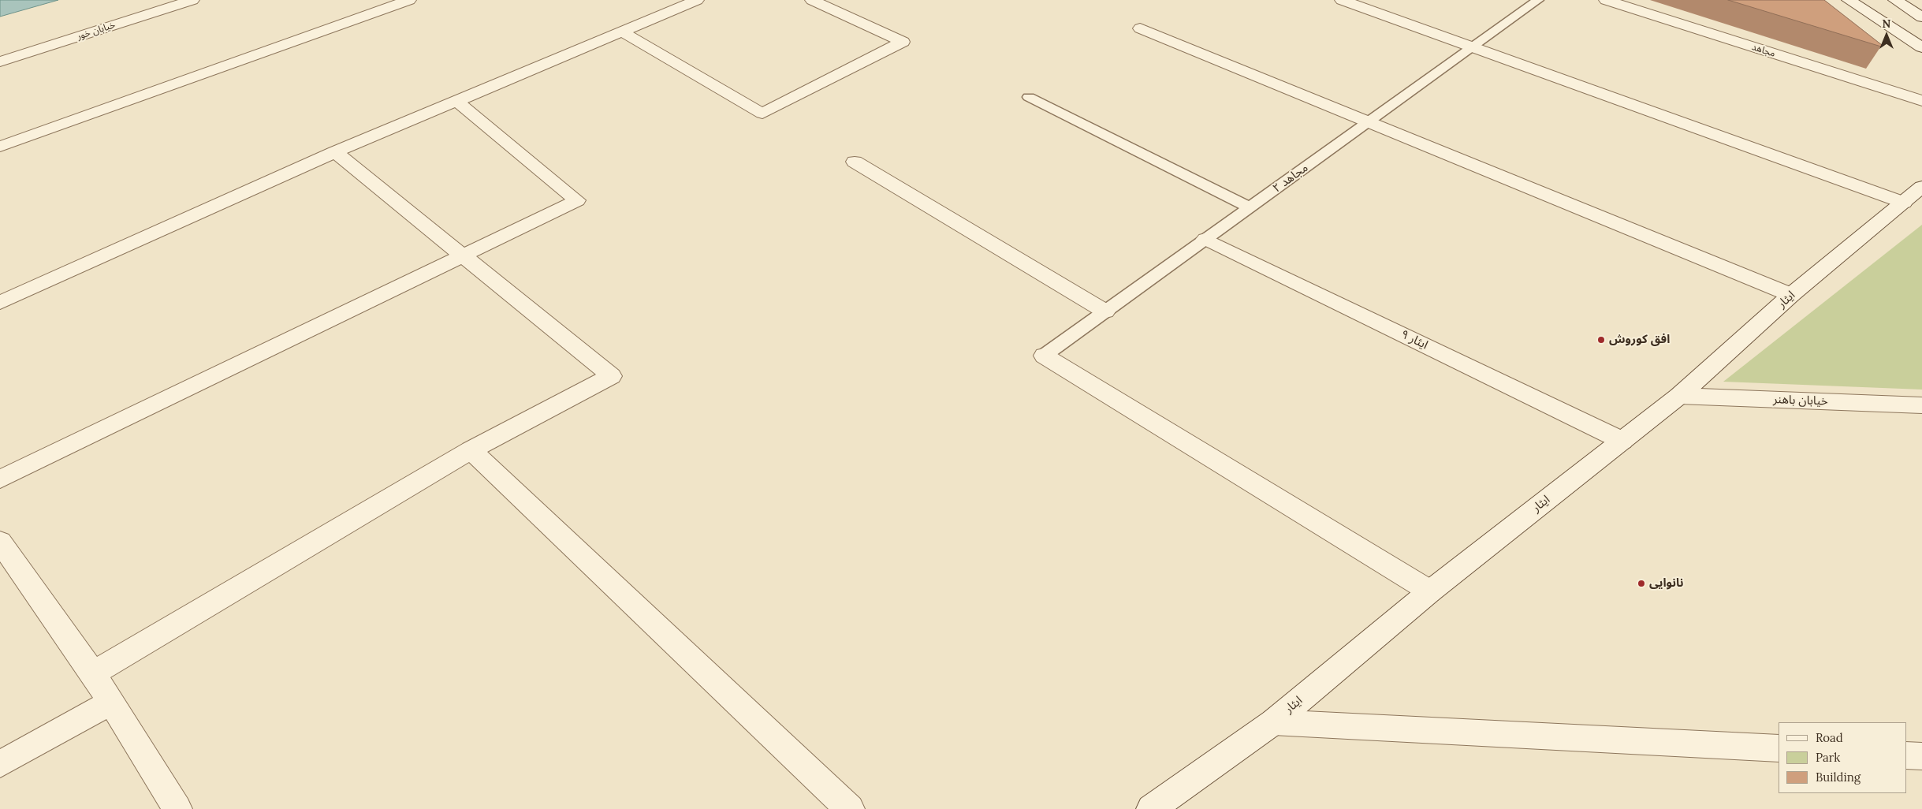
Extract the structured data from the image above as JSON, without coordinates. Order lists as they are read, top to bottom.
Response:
{
  "streets": {
    "street": [
      "خیابان خور",
      "مجاهد",
      "ایثار",
      "ایثار ۹",
      "خیابان باهنر"
    ],
    "lane": ["مجاهد ۲"]
  },
  "crossings": [
    ["مجاهد ۲", "ایثار ۹"],
    ["ایثار", "ایثار ۹"],
    ["ایثار", "خیابان باهنر"]
  ],
  "places": ["افق کوروش", "نانوایی"],
  "legend": ["Road", "Park", "Building"],
  "north": "top"
}
